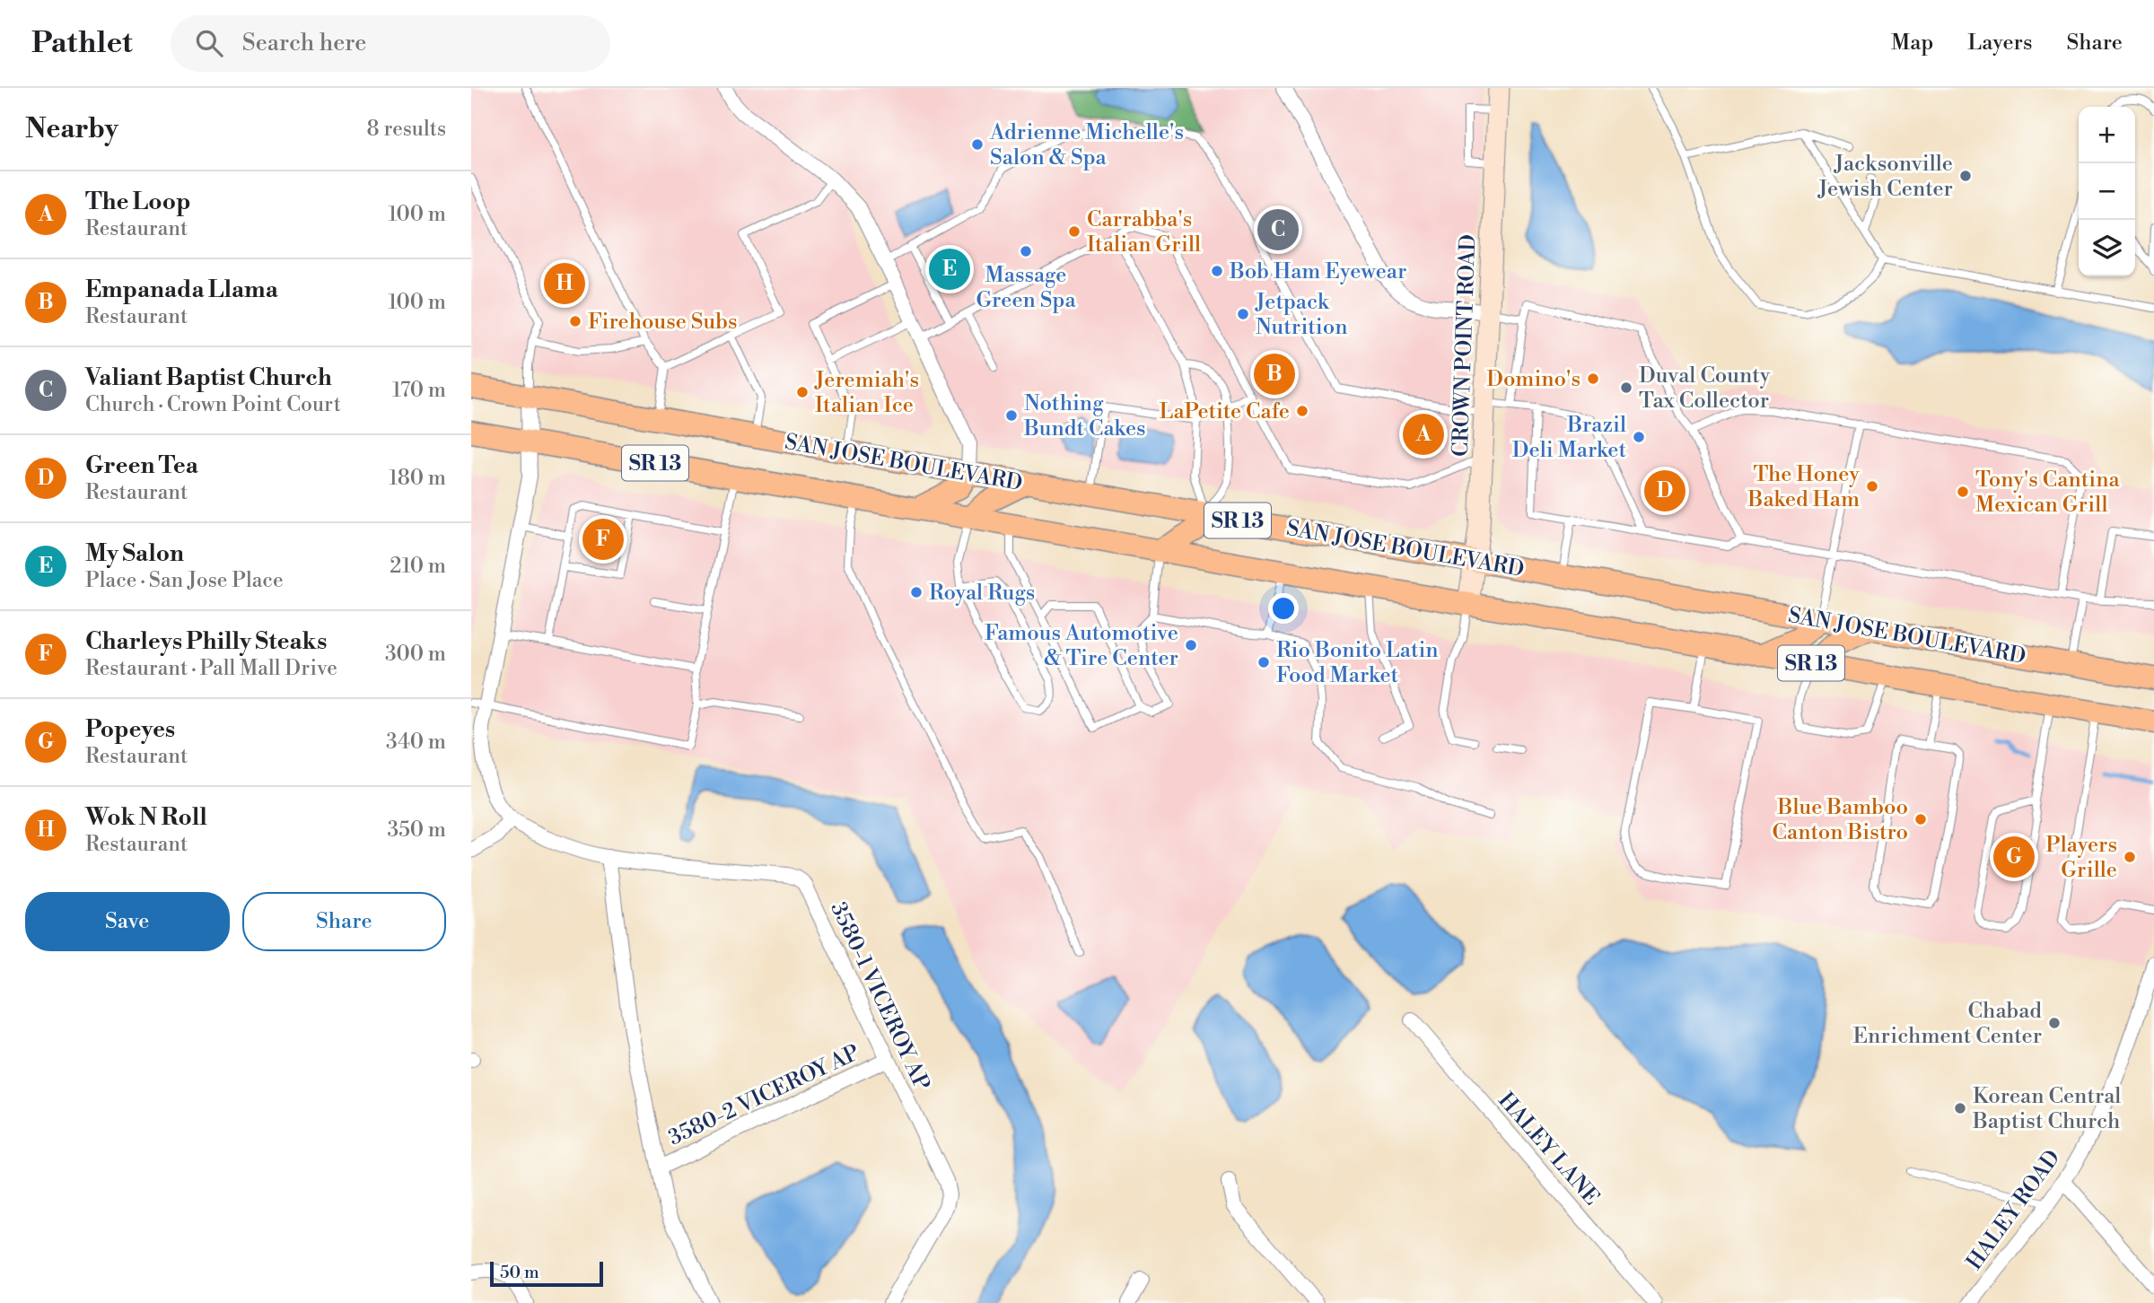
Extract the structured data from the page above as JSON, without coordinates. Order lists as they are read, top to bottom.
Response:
{
  "streets": {
    "main road": ["SAN JOSE BOULEVARD", "SR 13"],
    "street": [
      "CROWN POINT ROAD",
      "3580-1 VICEROY AP",
      "3580-2 VICEROY AP",
      "HALEY LANE",
      "HALEY ROAD"
    ]
  },
  "crossings": [
    ["CROWN POINT ROAD", "SAN JOSE BOULEVARD"],
    ["3580-1 VICEROY AP", "3580-2 VICEROY AP"]
  ],
  "places": [
    "Adrienne Michelle's Salon & Spa",
    "Jacksonville Jewish Center",
    "Carrabba's Italian Grill",
    "Massage Green Spa",
    "Bob Ham Eyewear",
    "Jetpack Nutrition",
    "Firehouse Subs",
    "Domino's",
    "Duval County Tax Collector",
    "Jeremiah's Italian Ice",
    "LaPetite Cafe",
    "Nothing Bundt Cakes",
    "Brazil Deli Market",
    "The Honey Baked Ham",
    "Tony's Cantina Mexican Grill",
    "Royal Rugs",
    "Famous Automotive & Tire Center",
    "Rio Bonito Latin Food Market",
    "Blue Bamboo Canton Bistro",
    "Players Grille",
    "Chabad Enrichment Center",
    "Korean Central Baptist Church"
  ],
  "scale_bar": "50 m",
  "page": {
    "header": "Pathlet",
    "search": "Search here",
    "nav": ["Map", "Layers", "Share"],
    "heading": ["Nearby", "8 results"],
    "map_buttons": ["+", "−"],
    "list": [
      {
        "mark": "A",
        "name": "The Loop",
        "note": "Restaurant",
        "value": "100 m"
      },
      {
        "mark": "B",
        "name": "Empanada Llama",
        "note": "Restaurant",
        "value": "100 m"
      },
      {
        "mark": "C",
        "name": "Valiant Baptist Church",
        "note": "Church · Crown Point Court",
        "value": "170 m"
      },
      {
        "mark": "D",
        "name": "Green Tea",
        "note": "Restaurant",
        "value": "180 m"
      },
      {
        "mark": "E",
        "name": "My Salon",
        "note": "Place · San Jose Place",
        "value": "210 m"
      },
      {
        "mark": "F",
        "name": "Charleys Philly Steaks",
        "note": "Restaurant · Pall Mall Drive",
        "value": "300 m"
      },
      {
        "mark": "G",
        "name": "Popeyes",
        "note": "Restaurant",
        "value": "340 m"
      },
      {
        "mark": "H",
        "name": "Wok N Roll",
        "note": "Restaurant",
        "value": "350 m"
      }
    ],
    "pins": [
      "C",
      "E",
      "H",
      "B",
      "A",
      "D",
      "F",
      "G"
    ],
    "buttons": ["Save", "Share"],
    "scale": "50 m"
  }
}
